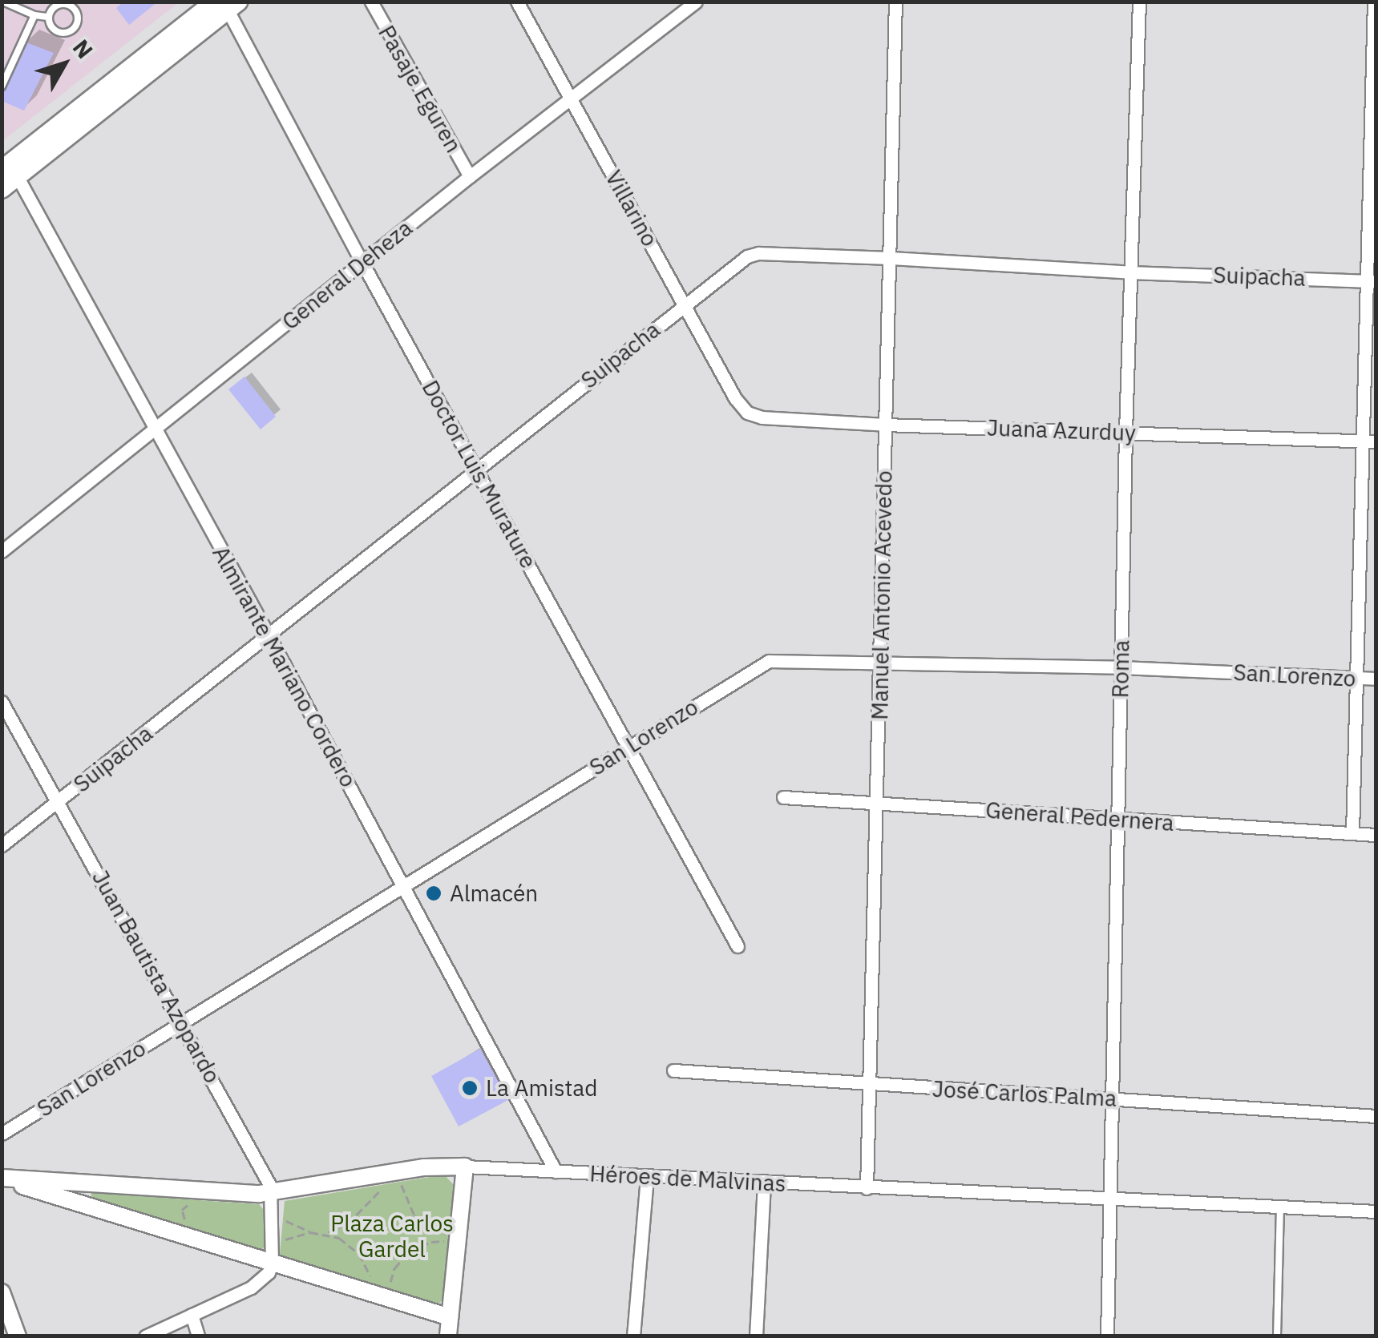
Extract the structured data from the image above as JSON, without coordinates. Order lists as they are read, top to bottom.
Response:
{
  "streets": {
    "street": [
      "Pasaje Eguren",
      "Villarino",
      "General Deheza",
      "Suipacha",
      "Juana Azurduy",
      "Doctor Luis Murature",
      "Manuel Antonio Acevedo",
      "Almirante Mariano Cordero",
      "Roma",
      "San Lorenzo",
      "General Pedernera",
      "Juan Bautista Azopardo",
      "José Carlos Palma",
      "Héroes de Malvinas"
    ]
  },
  "crossings": [
    ["Pasaje Eguren", "General Deheza"],
    ["Villarino", "General Deheza"],
    ["Villarino", "Suipacha"],
    ["Villarino", "Juana Azurduy"],
    ["General Deheza", "Doctor Luis Murature"],
    ["General Deheza", "Almirante Mariano Cordero"],
    ["Suipacha", "Doctor Luis Murature"],
    ["Suipacha", "Manuel Antonio Acevedo"],
    ["Suipacha", "Almirante Mariano Cordero"],
    ["Suipacha", "Roma"],
    ["Suipacha", "Juan Bautista Azopardo"],
    ["Juana Azurduy", "Manuel Antonio Acevedo"],
    ["Juana Azurduy", "Roma"],
    ["Doctor Luis Murature", "San Lorenzo"],
    ["Manuel Antonio Acevedo", "San Lorenzo"],
    ["Manuel Antonio Acevedo", "General Pedernera"],
    ["Manuel Antonio Acevedo", "José Carlos Palma"],
    ["Manuel Antonio Acevedo", "Héroes de Malvinas"],
    ["Almirante Mariano Cordero", "San Lorenzo"],
    ["Almirante Mariano Cordero", "Héroes de Malvinas"],
    ["Roma", "San Lorenzo"],
    ["Roma", "General Pedernera"],
    ["Roma", "José Carlos Palma"],
    ["Roma", "Héroes de Malvinas"],
    ["San Lorenzo", "Juan Bautista Azopardo"],
    ["Juan Bautista Azopardo", "Héroes de Malvinas"]
  ],
  "parks": ["Plaza Carlos Gardel"],
  "places": ["Almacén", "La Amistad"],
  "north": "top right"
}
